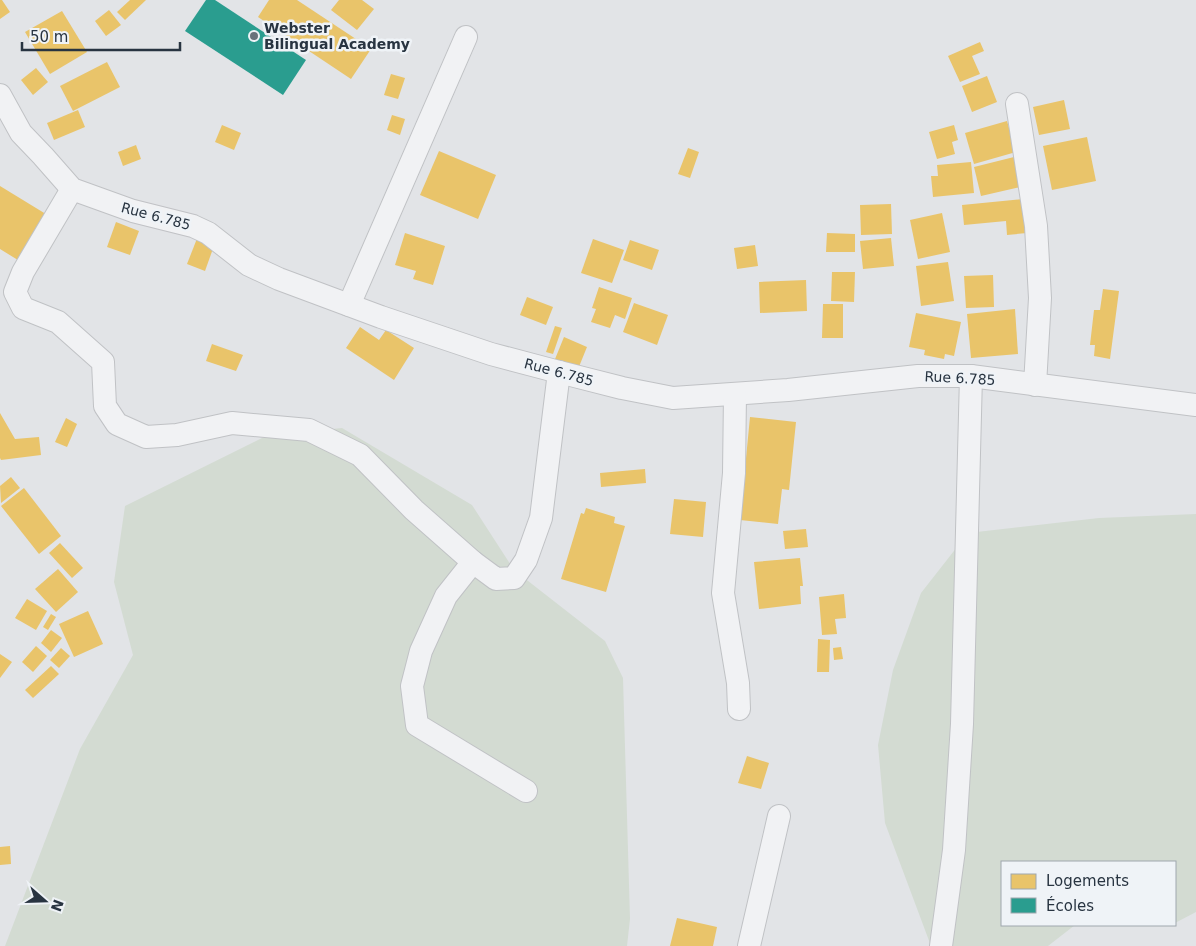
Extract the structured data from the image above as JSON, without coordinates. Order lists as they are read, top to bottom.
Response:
{
  "streets": {
    "street": ["Rue 6.785"]
  },
  "places": ["Webster Bilingual Academy"],
  "legend": ["Logements", "Écoles"],
  "scale_bar": "50 m",
  "north": "right"
}
